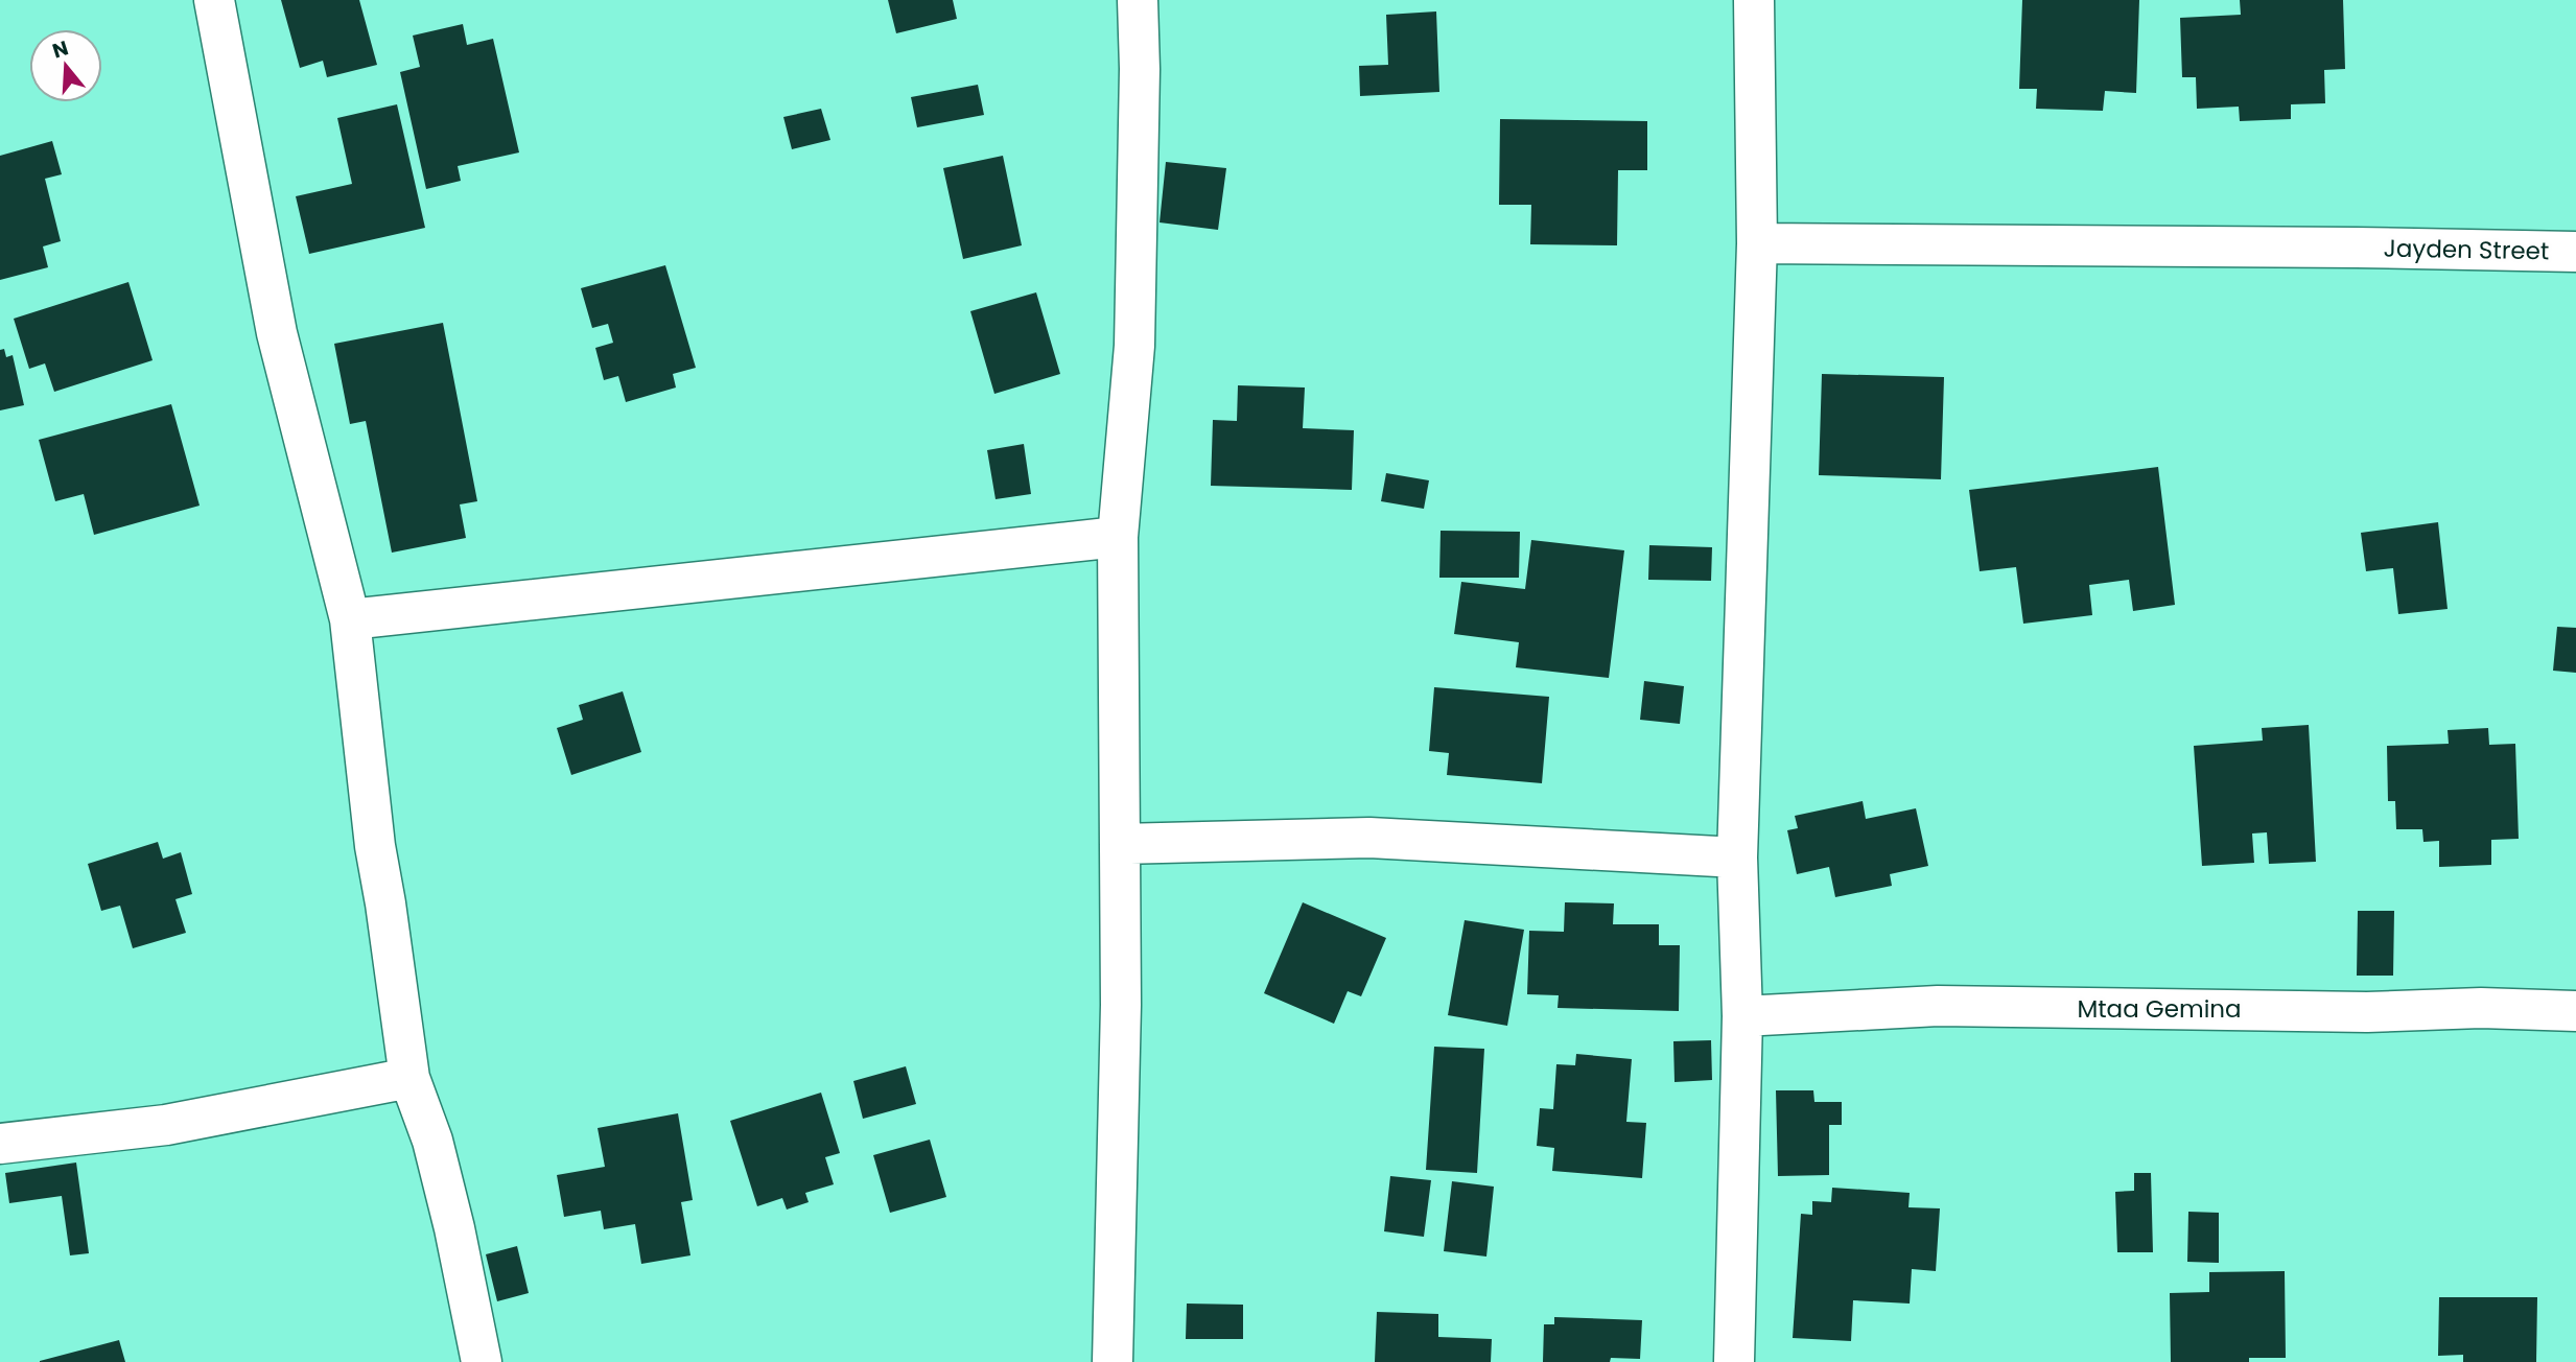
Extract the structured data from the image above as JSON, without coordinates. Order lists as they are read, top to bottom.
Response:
{
  "streets": {
    "street": ["Jayden Street", "Mtaa Gemina"]
  },
  "north": "top"
}
